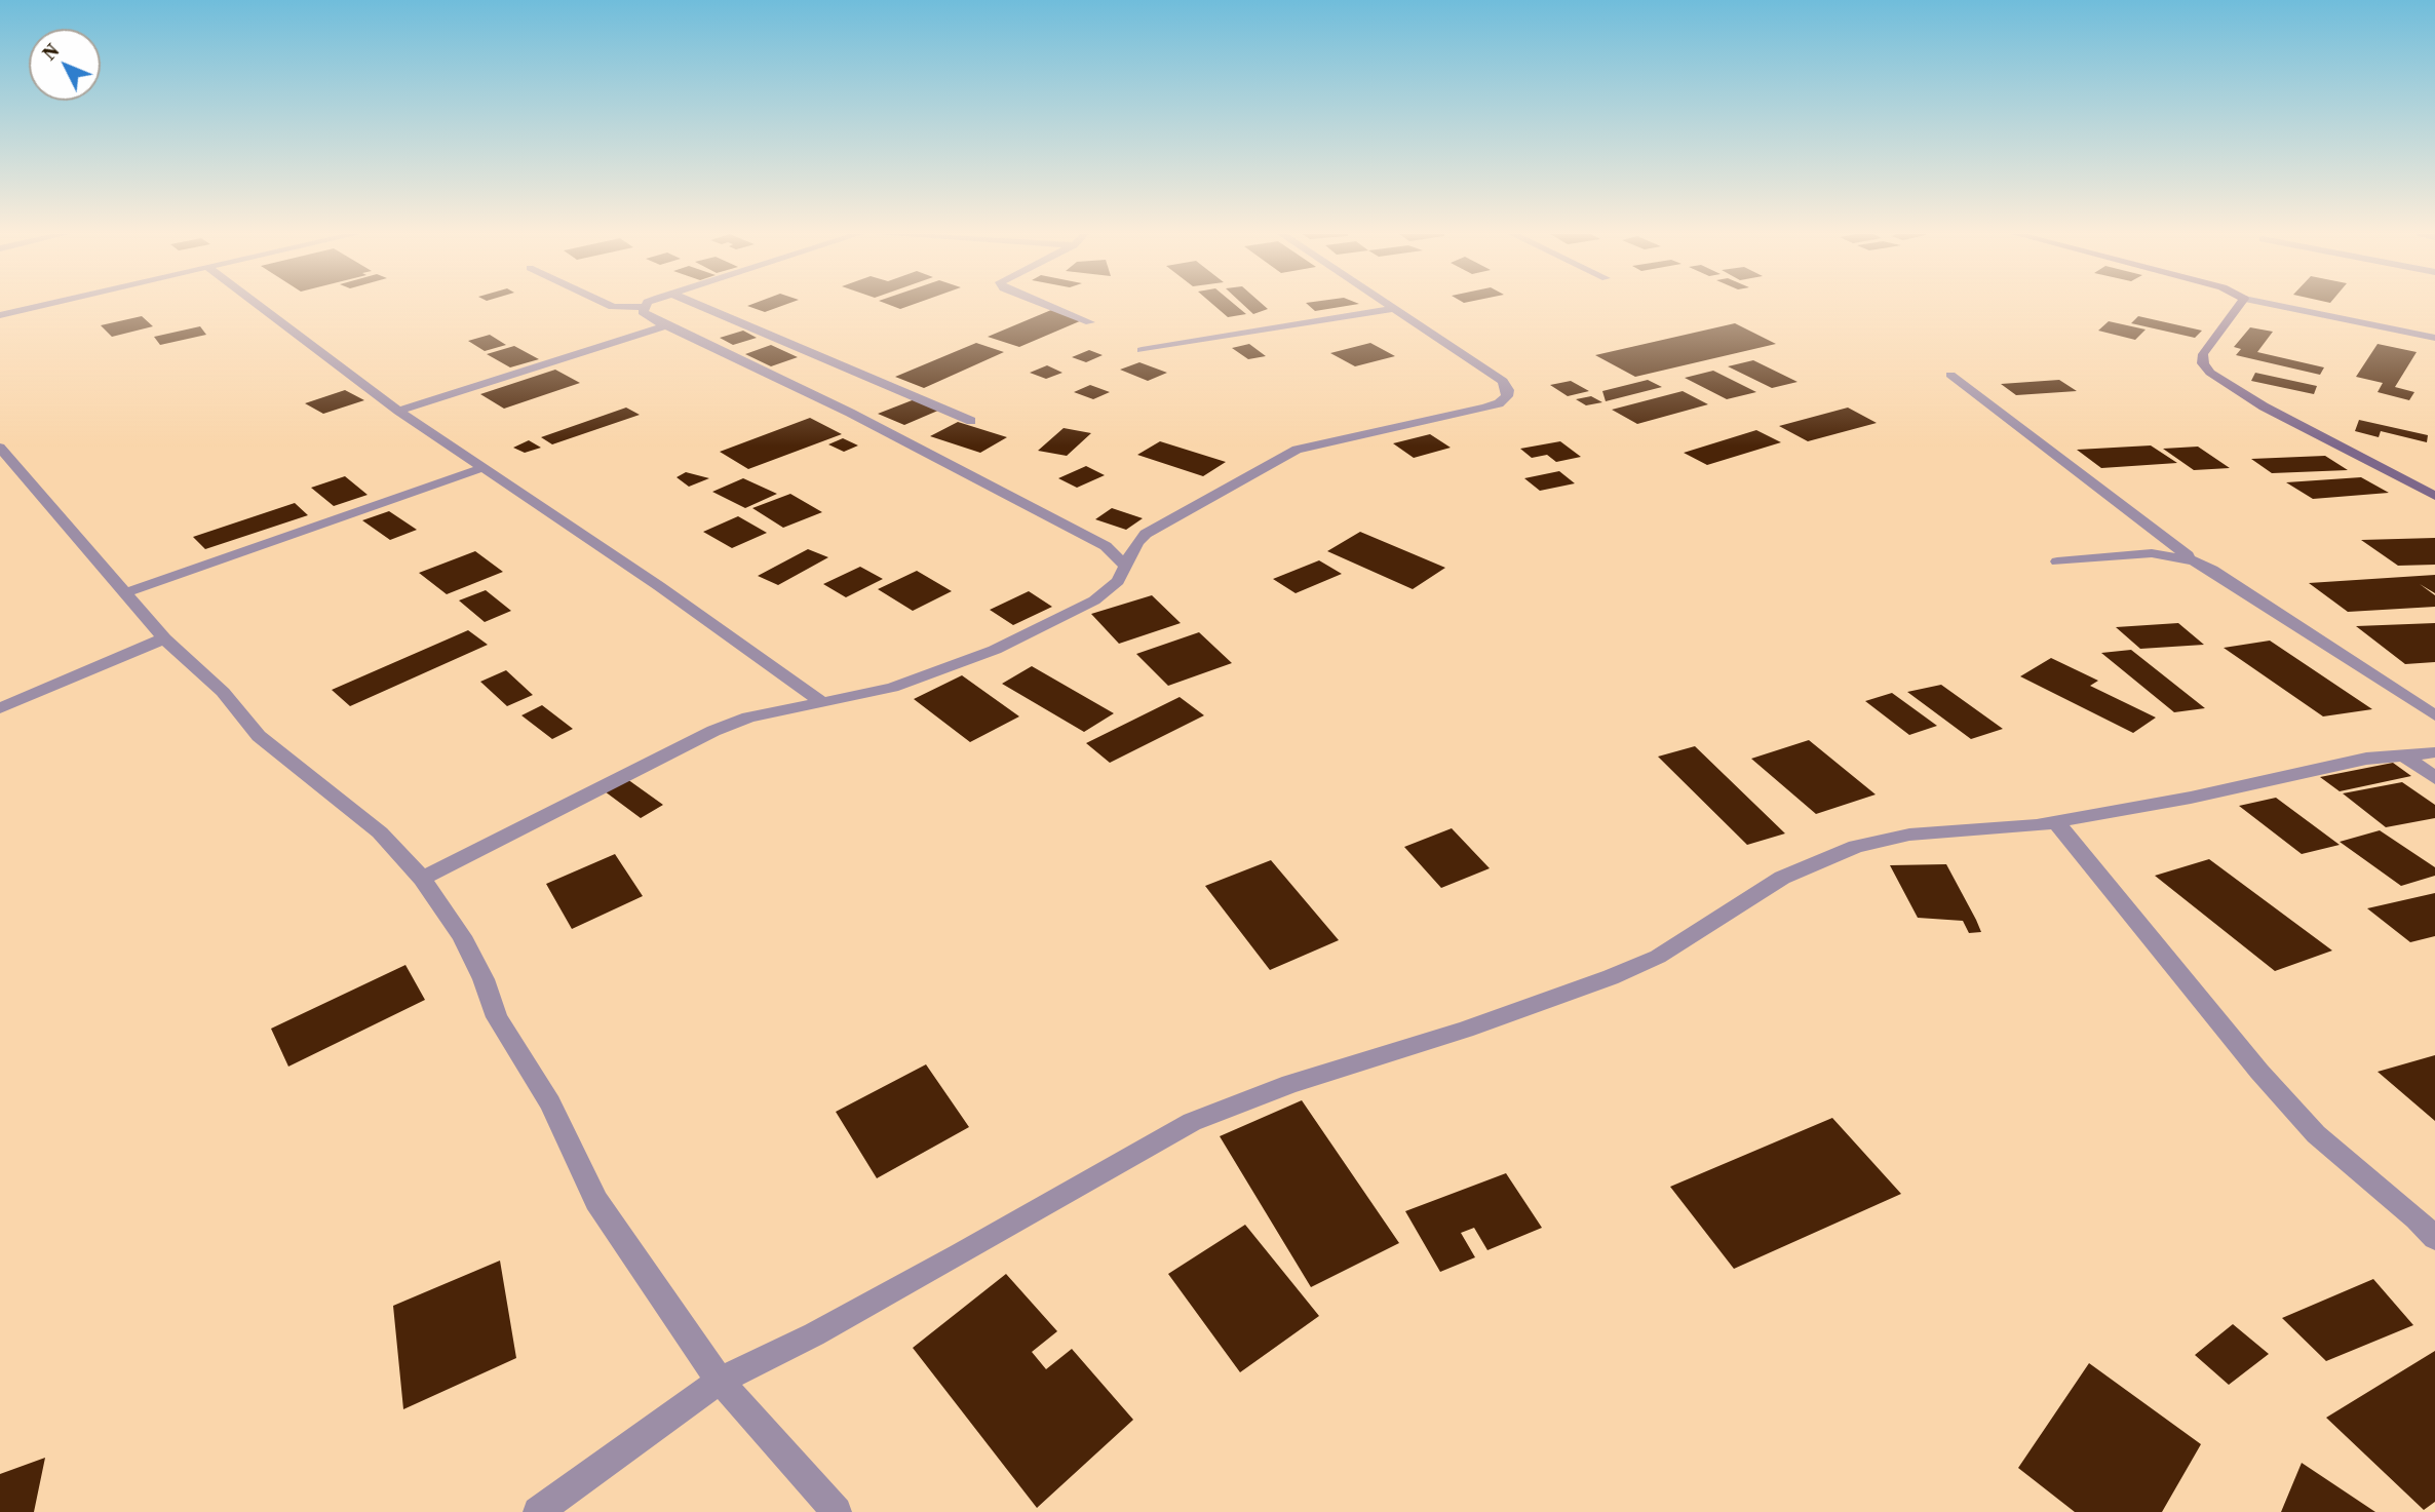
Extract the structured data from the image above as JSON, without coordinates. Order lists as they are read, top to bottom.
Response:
{
  "north": "top left"
}
